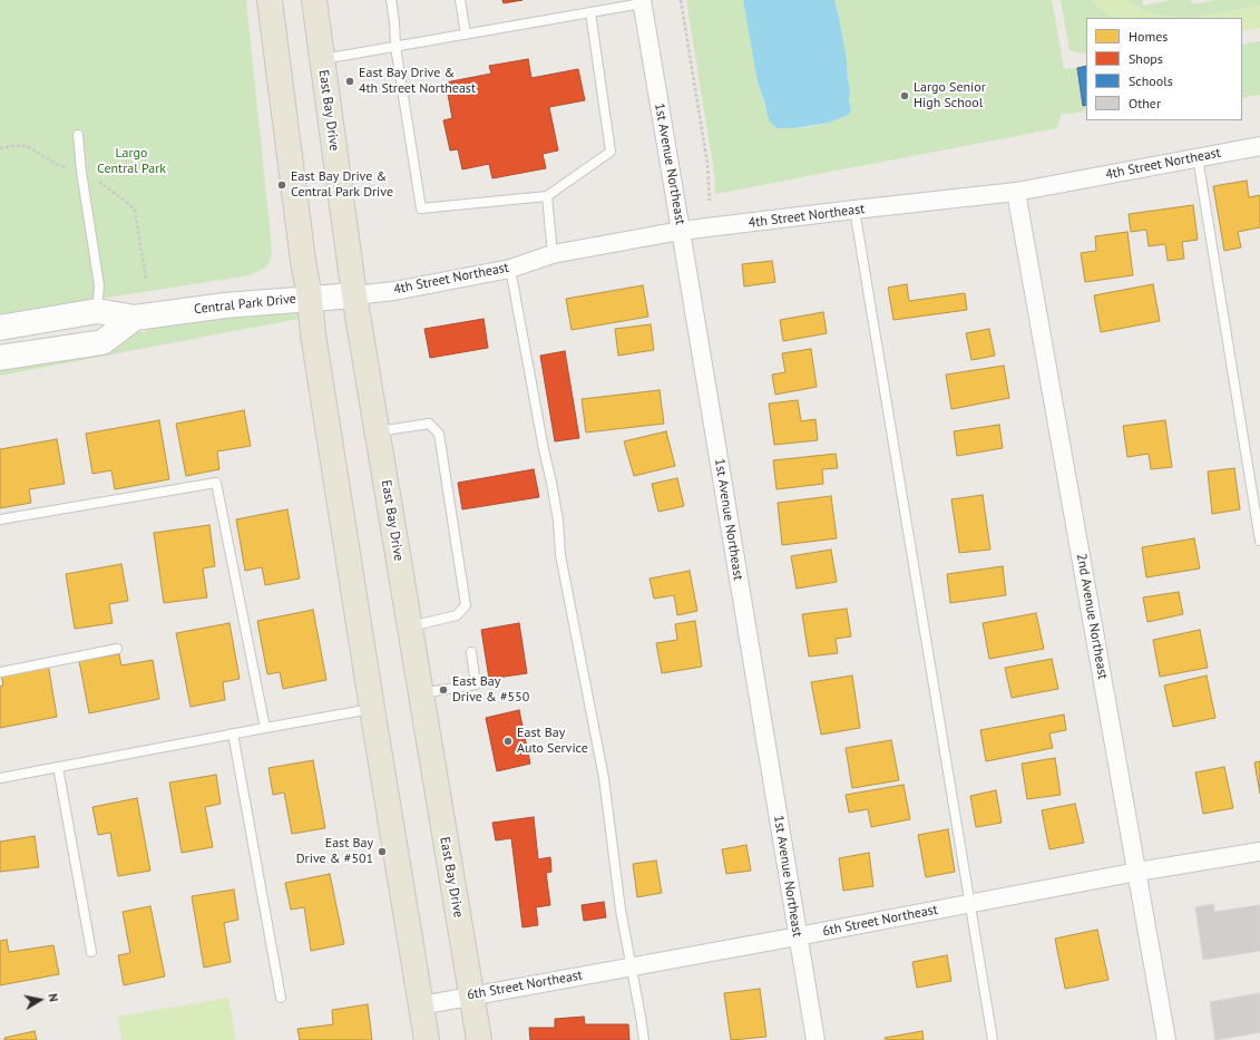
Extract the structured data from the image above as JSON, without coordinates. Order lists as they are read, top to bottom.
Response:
{
  "streets": {
    "main road": ["East Bay Drive"],
    "street": [
      "1st Avenue Northeast",
      "4th Street Northeast",
      "Central Park Drive",
      "2nd Avenue Northeast",
      "6th Street Northeast"
    ]
  },
  "crossings": [
    ["East Bay Drive", "4th Street Northeast"],
    ["East Bay Drive", "Central Park Drive"],
    ["East Bay Drive", "6th Street Northeast"],
    ["1st Avenue Northeast", "4th Street Northeast"],
    ["1st Avenue Northeast", "6th Street Northeast"],
    ["4th Street Northeast", "Central Park Drive"],
    ["4th Street Northeast", "2nd Avenue Northeast"],
    ["2nd Avenue Northeast", "6th Street Northeast"]
  ],
  "parks": ["Largo Central Park"],
  "places": [
    "East Bay Drive & 4th Street Northeast",
    "Largo Senior High School",
    "East Bay Drive & Central Park Drive",
    "East Bay Drive & #550",
    "East Bay Auto Service",
    "East Bay Drive & #501"
  ],
  "legend": [
    "Homes",
    "Shops",
    "Schools",
    "Other"
  ],
  "north": "right"
}
